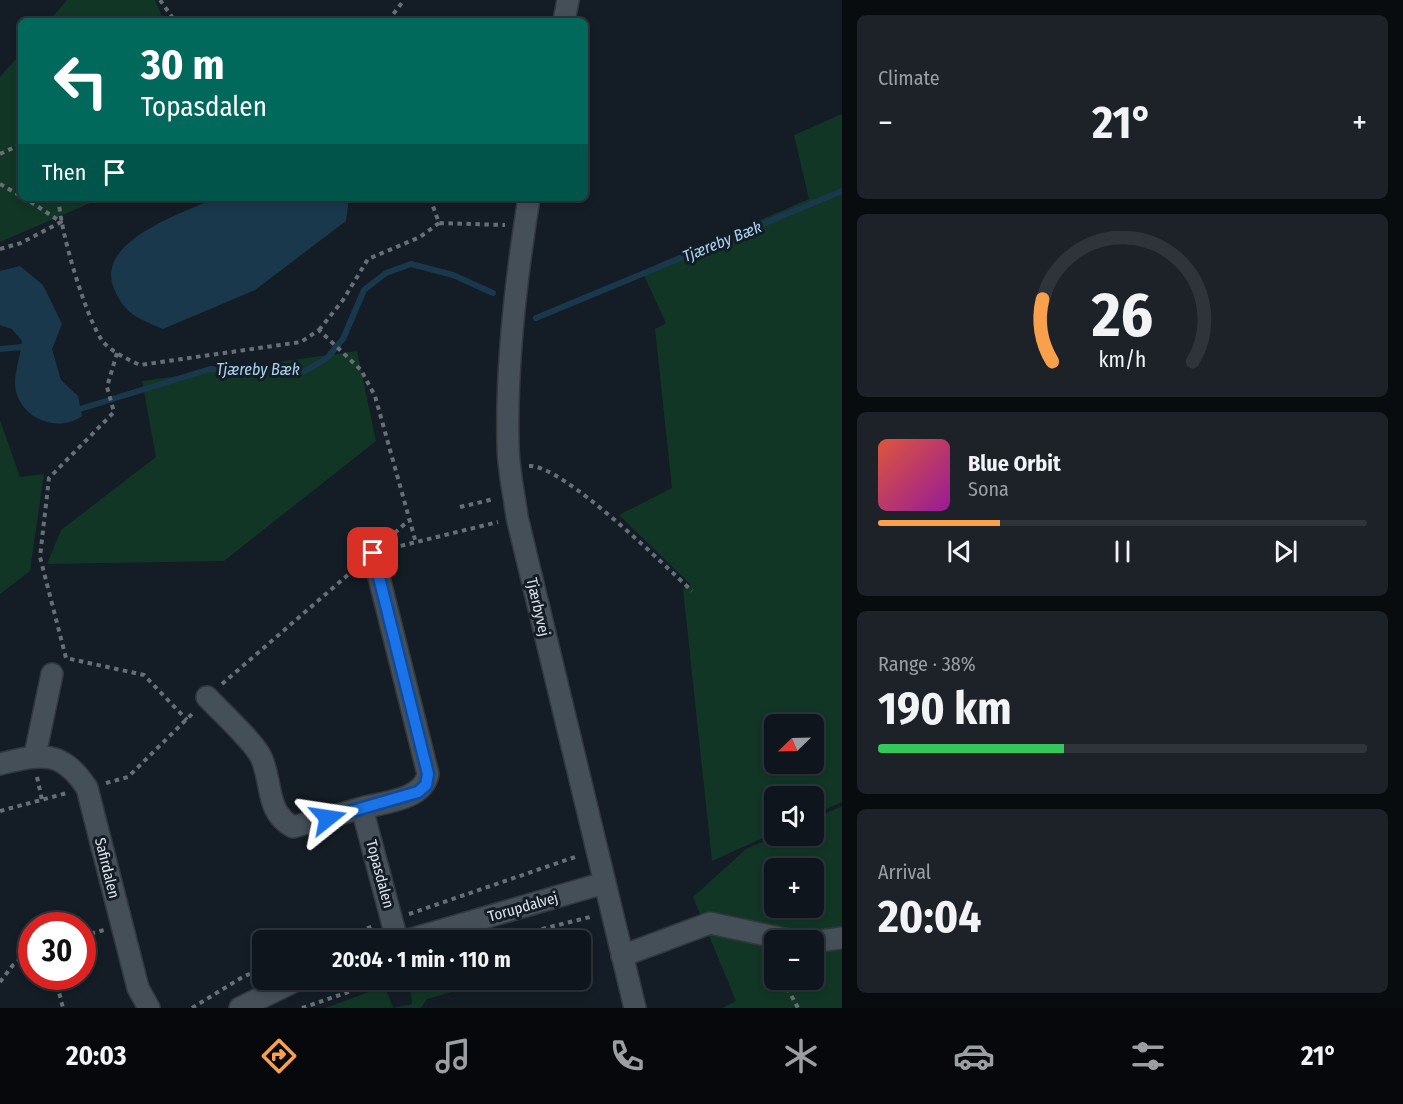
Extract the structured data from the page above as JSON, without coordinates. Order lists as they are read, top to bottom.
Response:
{
  "streets": {
    "street": [
      "Tjærbyvej",
      "Safirdalen",
      "Topasdalen",
      "Torupdalvej"
    ]
  },
  "crossings": [
    ["Tjærbyvej", "Torupdalvej"]
  ],
  "water": ["Tjæreby Bæk"],
  "north": "bottom left",
  "page": {
    "tile": [
      "Climate",
      ["Range · 38%", "190 km"],
      ["Arrival", "20:04"]
    ],
    "turn": ["30 m", "Topasdalen"],
    "heat": ["−", "21°", "+"],
    "then": "Then",
    "song": ["Blue Orbit", "Sona"],
    "map_buttons": ["+", "−"],
    "limit": "30",
    "trip": "20:04 · 1 min · 110 m",
    "tabs": ["20:03", "21°"],
    "gauge": ["26", "km/h"]
  }
}
